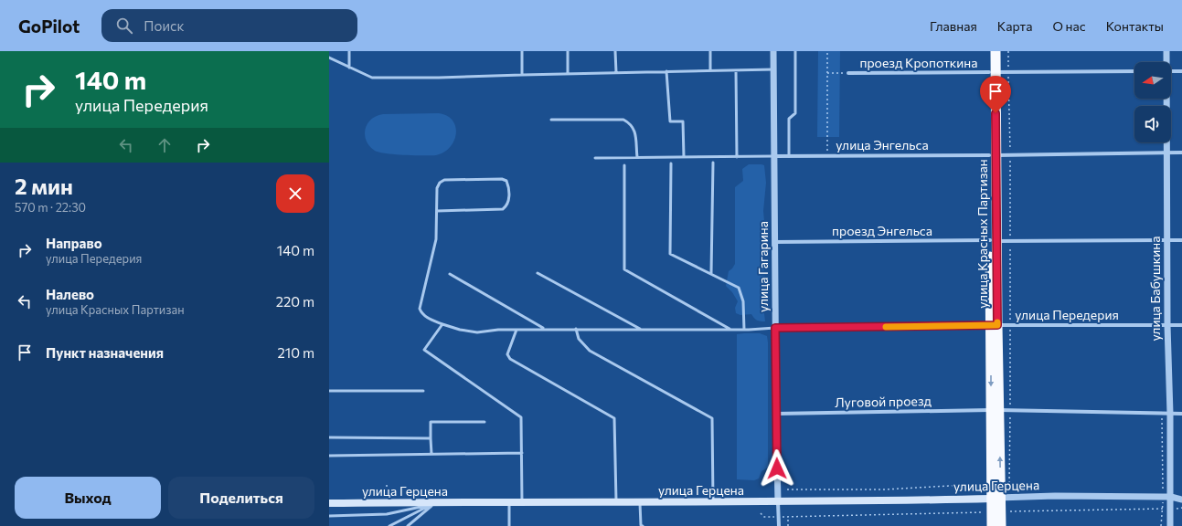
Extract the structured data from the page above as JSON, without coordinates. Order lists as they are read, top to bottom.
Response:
{
  "streets": {
    "highway": ["улица Красных Партизан"],
    "main road": ["улица Герцена"],
    "street": [
      "проезд Кропоткина",
      "улица Энгельса",
      "проезд Энгельса",
      "улица Гагарина",
      "улица Бабушкина",
      "улица Передерия",
      "Луговой проезд"
    ]
  },
  "crossings": [
    ["проезд Кропоткина", "улица Красных Партизан"],
    ["улица Энгельса", "улица Красных Партизан"],
    ["улица Энгельса", "улица Гагарина"],
    ["улица Энгельса", "улица Бабушкина"],
    ["проезд Энгельса", "улица Красных Партизан"],
    ["проезд Энгельса", "улица Гагарина"],
    ["проезд Энгельса", "улица Бабушкина"],
    ["улица Красных Партизан", "улица Передерия"],
    ["улица Красных Партизан", "Луговой проезд"],
    ["улица Красных Партизан", "улица Герцена"],
    ["улица Гагарина", "улица Передерия"],
    ["улица Гагарина", "Луговой проезд"],
    ["улица Гагарина", "улица Герцена"],
    ["улица Бабушкина", "улица Передерия"],
    ["улица Бабушкина", "Луговой проезд"],
    ["улица Бабушкина", "улица Герцена"]
  ],
  "north": "left",
  "page": {
    "header": "GoPilot",
    "search": "Поиск",
    "nav": [
      "Главная",
      "Карта",
      "О нас",
      "Контакты"
    ],
    "turn": ["140 m", "улица Передерия"],
    "heading": ["2 мин", "570 m · 22:30"],
    "list": [
      {
        "name": "Направо",
        "note": "улица Передерия",
        "value": "140 m"
      },
      {
        "name": "Налево",
        "note": "улица Красных Партизан",
        "value": "220 m"
      },
      {
        "name": "Пункт назначения",
        "value": "210 m"
      }
    ],
    "buttons": ["Выход", "Поделиться"]
  }
}
